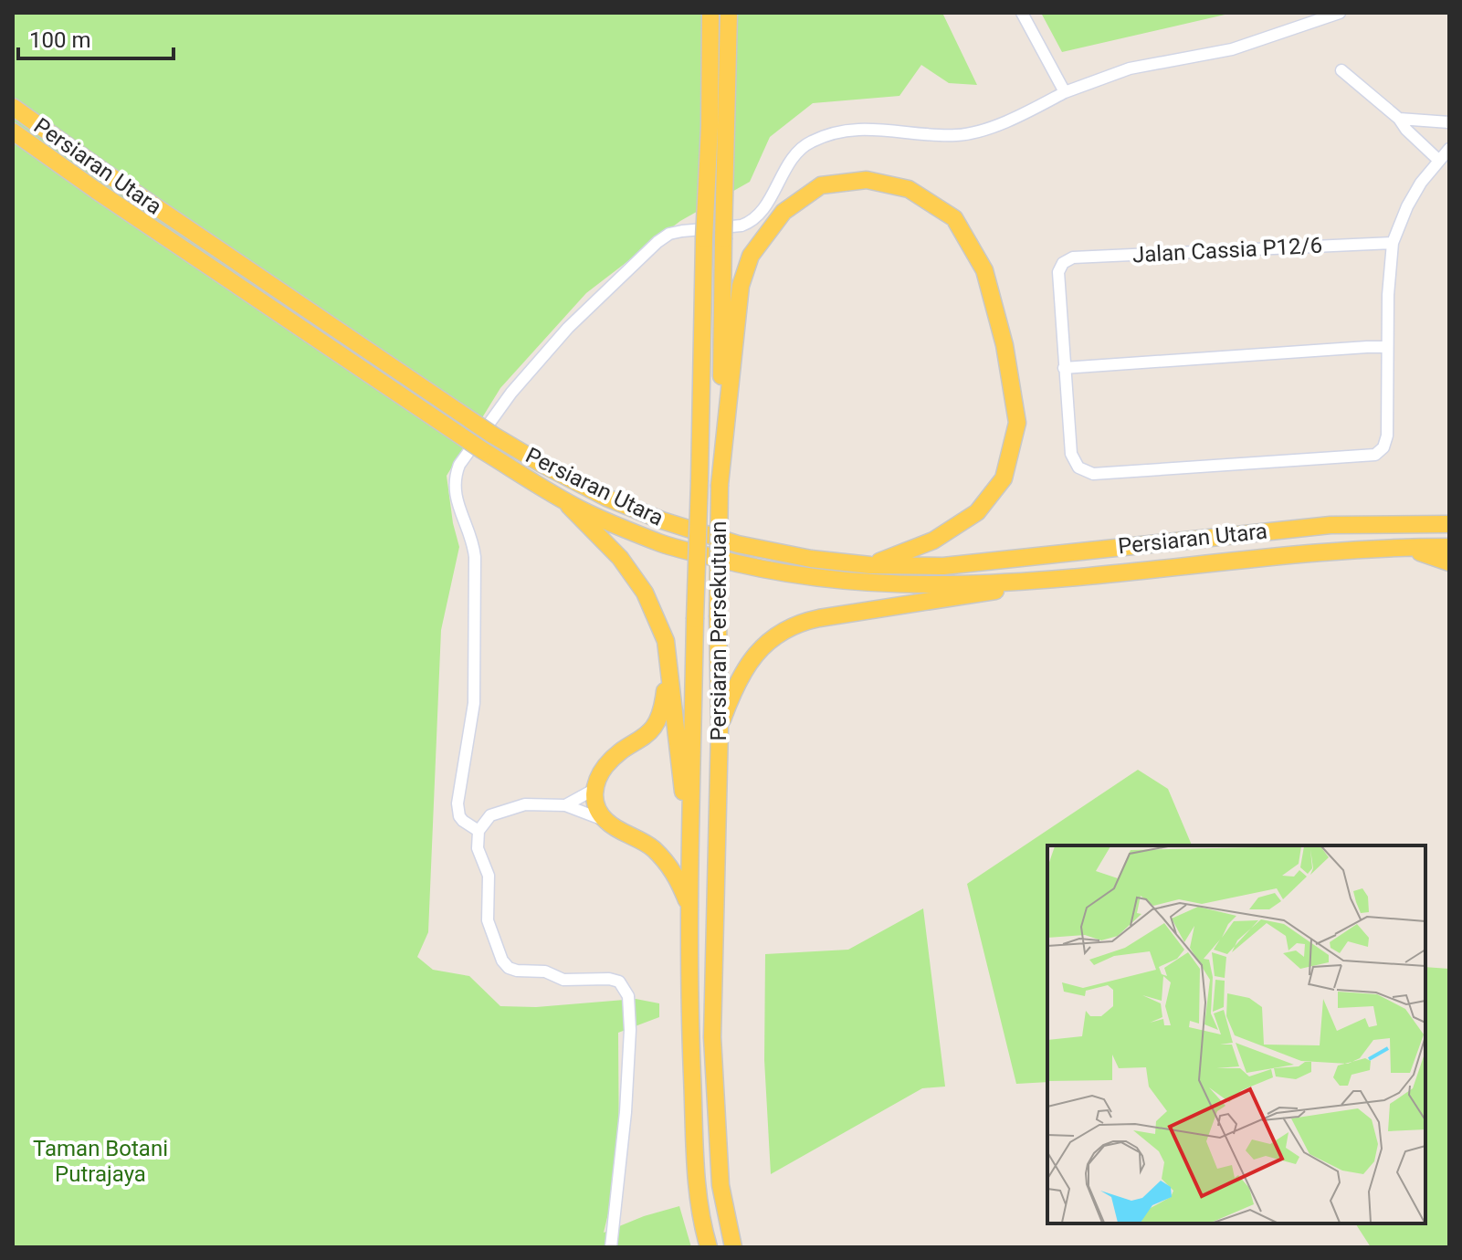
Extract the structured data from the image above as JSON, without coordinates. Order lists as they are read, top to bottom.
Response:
{
  "streets": {
    "main road": ["Persiaran Utara", "Persiaran Persekutuan"],
    "street": ["Jalan Cassia P12/6"]
  },
  "parks": ["Taman Botani Putrajaya"],
  "scale_bar": "100 m"
}
